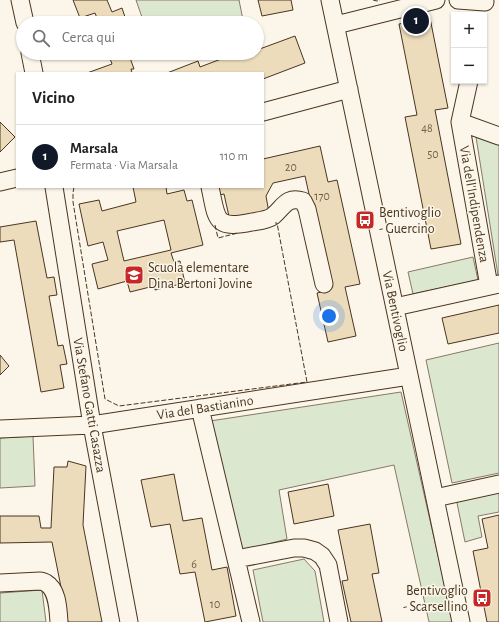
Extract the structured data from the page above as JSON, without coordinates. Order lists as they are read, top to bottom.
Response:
{
  "streets": {
    "street": [
      "Via dell'Indipendenza",
      "Via Bentivoglio",
      "Via Stefano Gatti Casazza",
      "Via del Bastianino"
    ]
  },
  "crossings": [
    ["Via Bentivoglio", "Via del Bastianino"],
    ["Via Stefano Gatti Casazza", "Via del Bastianino"]
  ],
  "places": {
    "bus stop": ["Bentivoglio - Guercino", "Bentivoglio - Scarsellino"],
    "school or university": ["Scuola elementare Dina Bertoni Jovine"]
  },
  "house_numbers": [
    "48",
    "50",
    "20",
    "170",
    "6",
    "10"
  ],
  "page": {
    "pins": "1",
    "map_buttons": ["+", "−"],
    "search": "Cerca qui",
    "heading": "Vicino",
    "list": [
      {
        "mark": "1",
        "name": "Marsala",
        "note": "Fermata · Via Marsala",
        "value": "110 m"
      }
    ]
  }
}
